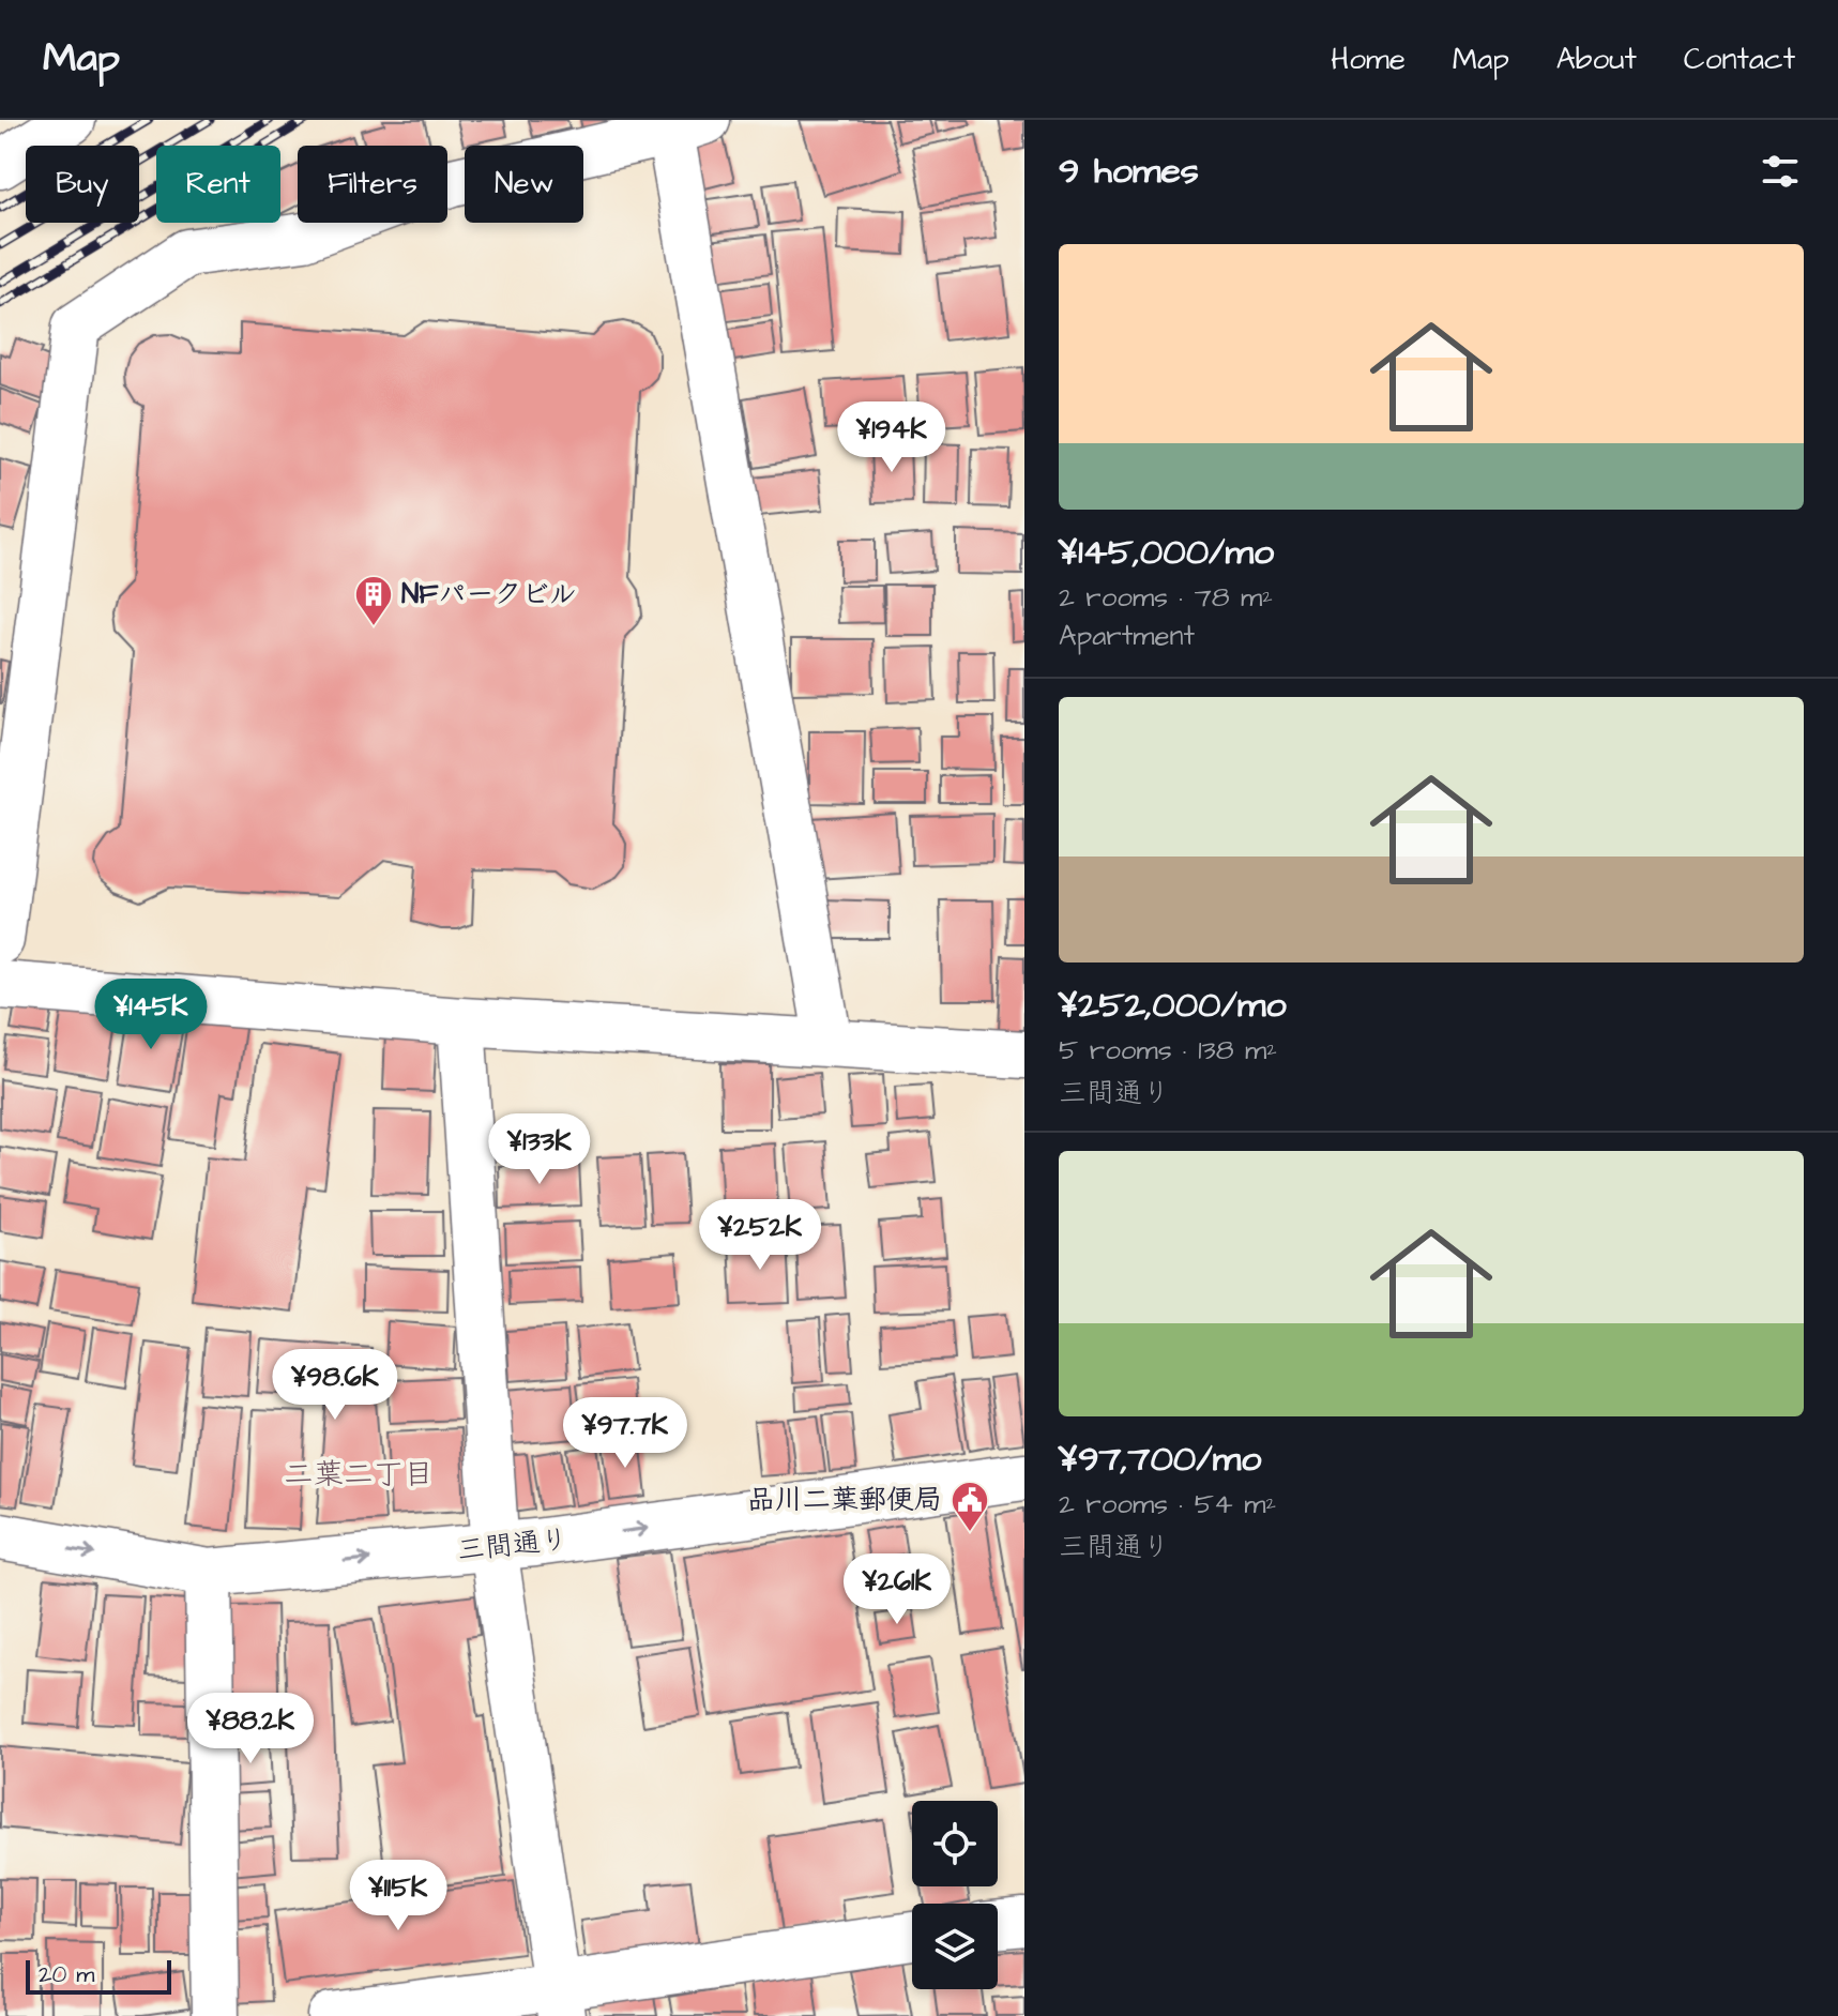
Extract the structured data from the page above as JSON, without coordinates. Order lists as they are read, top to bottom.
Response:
{
  "streets": {
    "street": ["三間通り"]
  },
  "one_way": ["三間通り"],
  "districts": ["二葉二丁目"],
  "places": {
    "building": ["NFパークビル"],
    "public building": ["品川二葉郵便局"]
  },
  "scale_bar": "20 m",
  "page": {
    "header": "Map",
    "nav": [
      "Home",
      "Map",
      "About",
      "Contact"
    ],
    "heading": "9 homes",
    "chip": [
      "Buy",
      "Rent",
      "Filters",
      "New"
    ],
    "list": [
      {
        "name": "¥145,000/mo",
        "note": "2 rooms · 78 m² · Apartment"
      },
      {
        "name": "¥252,000/mo",
        "note": "5 rooms · 138 m² · 三間通り"
      },
      {
        "name": "¥97,700/mo",
        "note": "2 rooms · 54 m² · 三間通り"
      }
    ],
    "price": [
      "¥194K",
      "¥145K",
      "¥133K",
      "¥252K",
      "¥98.6K",
      "¥97.7K",
      "¥261K",
      "¥88.2K",
      "¥115K"
    ],
    "scale": "20 m"
  }
}
